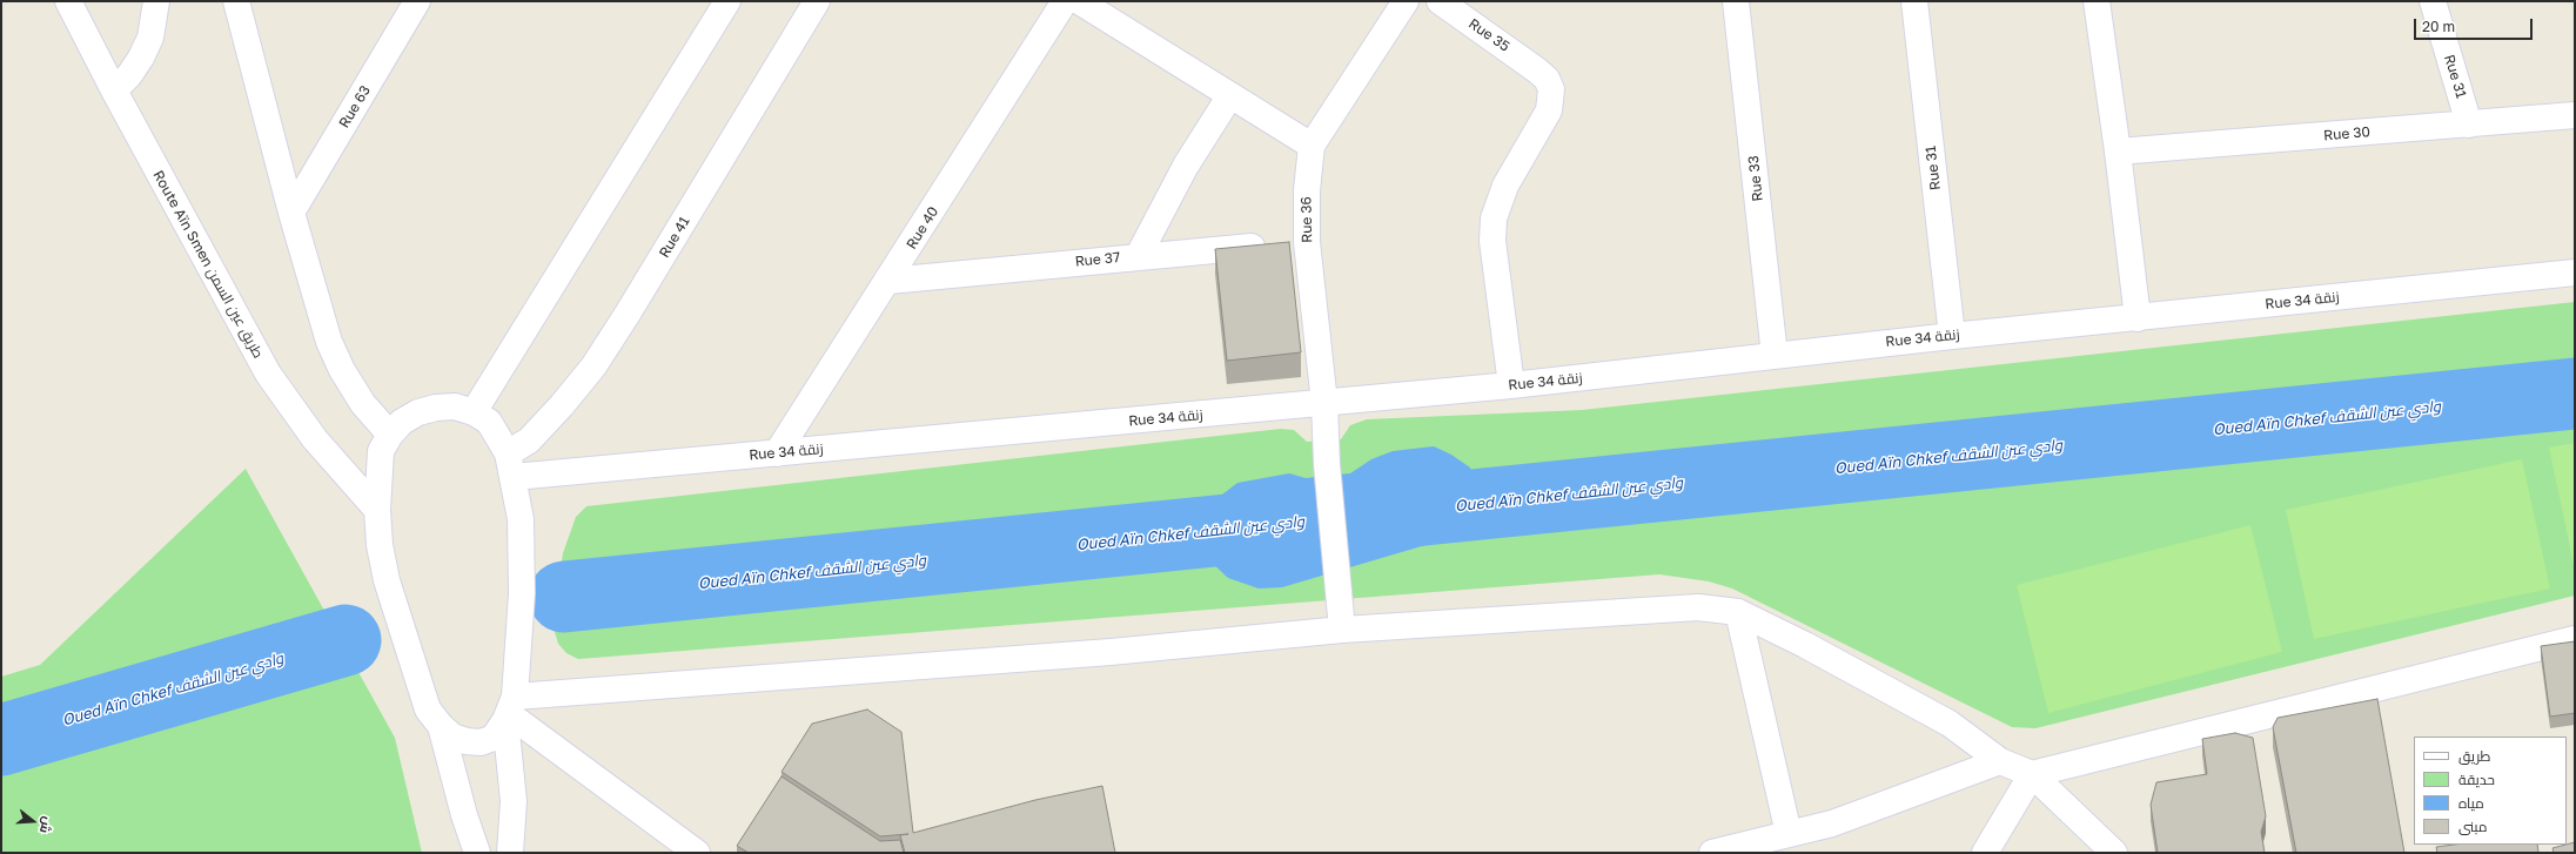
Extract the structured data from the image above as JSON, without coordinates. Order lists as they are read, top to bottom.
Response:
{
  "streets": {
    "street": [
      "Rue 35",
      "Rue 31",
      "Rue 63",
      "Rue 30",
      "Rue 33",
      "Rue 36",
      "Rue 40",
      "Rue 41",
      "Rue 37",
      "Route Aïn Smen طريق عين السمن",
      "Rue 34 زنقة"
    ]
  },
  "crossings": [
    ["Rue 35", "Rue 34 زنقة"],
    ["Rue 31", "Rue 30"],
    ["Rue 31", "Rue 34 زنقة"],
    ["Rue 33", "Rue 34 زنقة"],
    ["Rue 36", "Rue 37"],
    ["Rue 36", "Rue 34 زنقة"],
    ["Rue 40", "Rue 37"],
    ["Rue 40", "Rue 34 زنقة"],
    ["Rue 41", "Rue 34 زنقة"]
  ],
  "water": ["Oued Aïn Chkef وادي عين الشقف"],
  "legend": [
    "طريق",
    "حديقة",
    "مياه",
    "مبنى"
  ],
  "scale_bar": "20 m",
  "north": "right"
}
